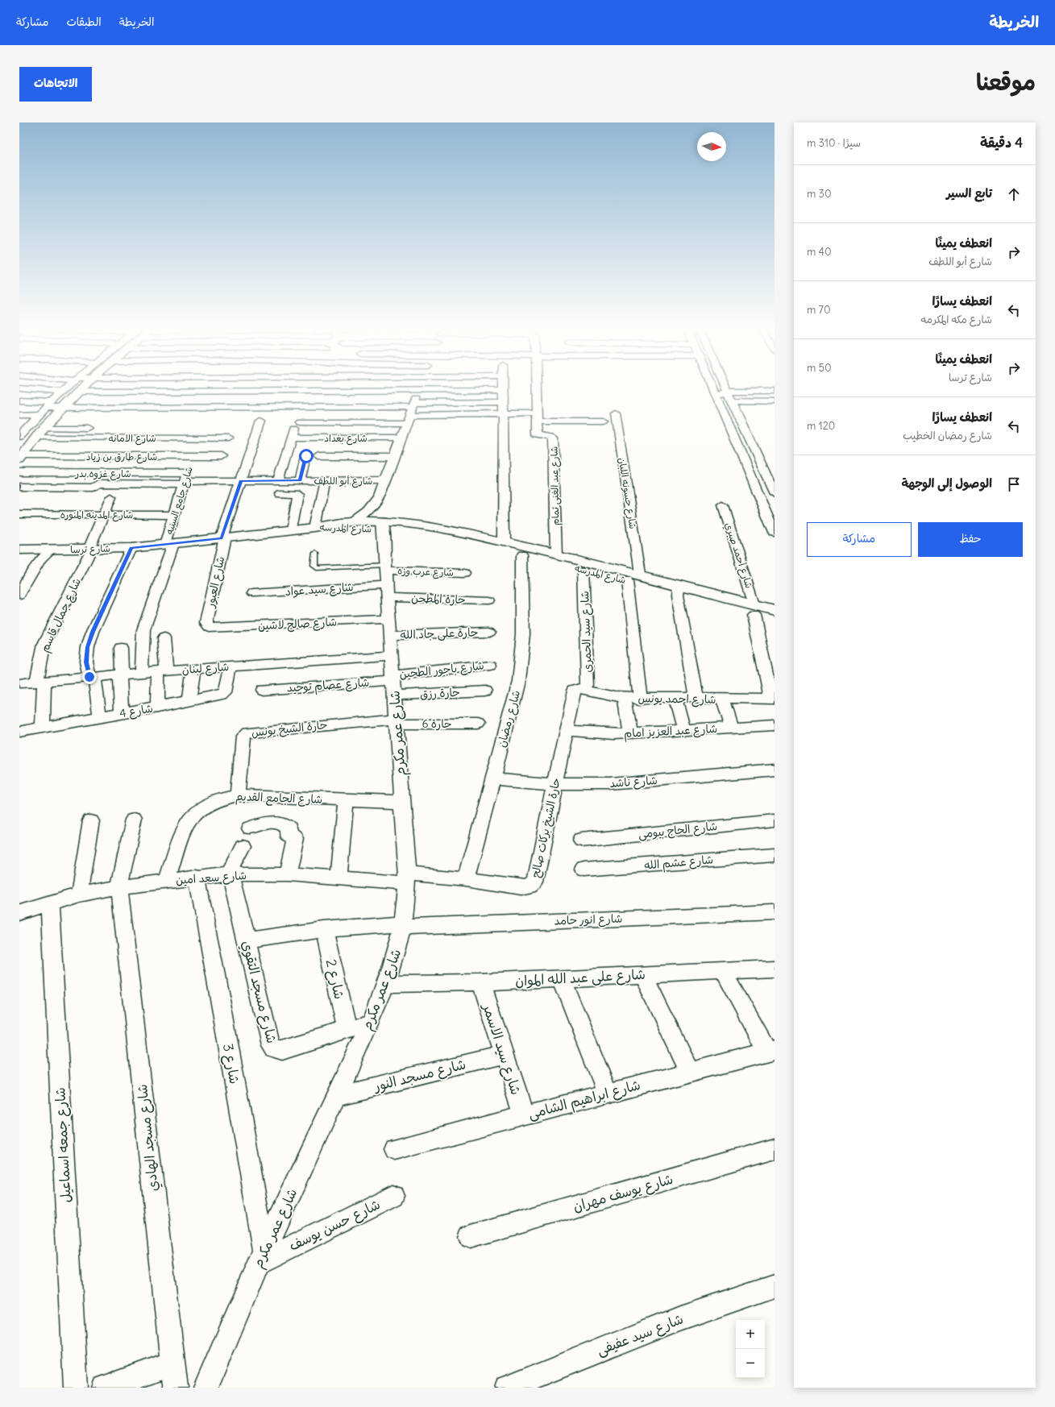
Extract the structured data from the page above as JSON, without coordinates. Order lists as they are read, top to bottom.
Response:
{
  "streets": {
    "main road": ["شارع المدرسه", "شارع ترسا"],
    "street": [
      "شارع الامانه",
      "شارع بغداد",
      "شارع طارق بن زياد",
      "شارع غزوه بدر",
      "شارع أبو اللطف",
      "شارع عبد الغنى تمام",
      "شارع حسونه اللبان",
      "شارع جامع السنيه",
      "شارع المدينه المنوره",
      "شارع أحمد صبري",
      "شارع عرب وزه",
      "شارع العبور",
      "شارع سيد عواد",
      "حارة المطحن",
      "شارع جمال قاسم",
      "شارع صالح لاشين",
      "شارع سيد الحمرى",
      "حارة على جاد الله",
      "شارع لبنان",
      "شارع باجور الطحين",
      "شارع عصام توحيد",
      "حارة رزق",
      "شارع احمد يونس",
      "شارع 4",
      "شارع رمضان",
      "حارة 6",
      "حارة الشيخ يونس",
      "شارع عبد العزيز امام",
      "شارع عمر مكرم",
      "شارع ناشد",
      "شارع الجامع القديم",
      "حارة الشيخ بركات صالح",
      "شارع الحاج بيومى",
      "شارع عشم الله",
      "شارع سعد امين",
      "شارع انور حامد",
      "شارع على عبد الله الموان",
      "شارع 2",
      "شارع مسجد التقوي",
      "شارع سيد الاسمر",
      "شارع 3",
      "شارع مسجد النور",
      "شارع ابراهيم الشامى",
      "شارع مسجد الهادي",
      "شارع جمعه اسماعيل",
      "شارع يوسف مهران",
      "شارع حسن يوسف",
      "شارع سيد عفيفى"
    ]
  },
  "crossings": [
    ["شارع طارق بن زياد", "شارع جامع السنيه"],
    ["شارع غزوه بدر", "شارع أبو اللطف"],
    ["شارع غزوه بدر", "شارع جامع السنيه"],
    ["شارع أبو اللطف", "شارع جامع السنيه"],
    ["شارع أبو اللطف", "شارع العبور"],
    ["شارع عبد الغنى تمام", "شارع المدرسه"],
    ["شارع حسونه اللبان", "شارع المدرسه"],
    ["شارع جامع السنيه", "شارع المدينه المنوره"],
    ["شارع جامع السنيه", "شارع ترسا"],
    ["شارع المدينه المنوره", "شارع جمال قاسم"],
    ["شارع المدرسه", "شارع ترسا"],
    ["شارع المدرسه", "شارع أحمد صبري"],
    ["شارع المدرسه", "شارع سيد الحمرى"],
    ["شارع المدرسه", "شارع رمضان"],
    ["شارع المدرسه", "شارع عمر مكرم"],
    ["شارع ترسا", "شارع العبور"],
    ["شارع ترسا", "شارع جمال قاسم"],
    ["شارع أحمد صبري", "شارع احمد يونس"],
    ["شارع عرب وزه", "شارع سيد عواد"],
    ["شارع عرب وزه", "حارة المطحن"],
    ["شارع عرب وزه", "شارع عمر مكرم"],
    ["شارع العبور", "شارع صالح لاشين"],
    ["شارع سيد عواد", "حارة المطحن"],
    ["شارع سيد عواد", "شارع عمر مكرم"],
    ["حارة المطحن", "شارع عمر مكرم"],
    ["شارع جمال قاسم", "شارع لبنان"],
    ["شارع جمال قاسم", "شارع 4"],
    ["شارع صالح لاشين", "حارة على جاد الله"],
    ["شارع صالح لاشين", "شارع عمر مكرم"],
    ["شارع سيد الحمرى", "شارع احمد يونس"],
    ["شارع سيد الحمرى", "حارة الشيخ بركات صالح"],
    ["حارة على جاد الله", "شارع عمر مكرم"],
    ["شارع لبنان", "شارع 4"],
    ["شارع لبنان", "شارع عمر مكرم"],
    ["شارع باجور الطحين", "شارع عصام توحيد"],
    ["شارع باجور الطحين", "حارة رزق"],
    ["شارع باجور الطحين", "شارع عمر مكرم"],
    ["شارع عصام توحيد", "حارة رزق"],
    ["شارع عصام توحيد", "شارع عمر مكرم"],
    ["حارة رزق", "شارع عمر مكرم"],
    ["شارع احمد يونس", "حارة الشيخ بركات صالح"],
    ["شارع رمضان", "شارع ناشد"],
    ["شارع رمضان", "حارة الشيخ بركات صالح"],
    ["حارة 6", "حارة الشيخ يونس"],
    ["حارة 6", "شارع عمر مكرم"],
    ["حارة الشيخ يونس", "شارع عمر مكرم"],
    ["حارة الشيخ يونس", "شارع الجامع القديم"],
    ["شارع عبد العزيز امام", "حارة الشيخ بركات صالح"],
    ["شارع عمر مكرم", "شارع الجامع القديم"],
    ["شارع عمر مكرم", "حارة الشيخ بركات صالح"],
    ["شارع عمر مكرم", "شارع سعد امين"],
    ["شارع عمر مكرم", "شارع انور حامد"],
    ["شارع عمر مكرم", "شارع على عبد الله الموان"],
    ["شارع عمر مكرم", "شارع مسجد التقوي"],
    ["شارع عمر مكرم", "شارع 3"],
    ["شارع عمر مكرم", "شارع مسجد النور"],
    ["شارع عمر مكرم", "شارع حسن يوسف"],
    ["شارع ناشد", "حارة الشيخ بركات صالح"],
    ["شارع الجامع القديم", "شارع سعد امين"],
    ["حارة الشيخ بركات صالح", "شارع سعد امين"],
    ["شارع سعد امين", "شارع مسجد التقوي"],
    ["شارع سعد امين", "شارع 3"],
    ["شارع سعد امين", "شارع مسجد الهادي"],
    ["شارع سعد امين", "شارع جمعه اسماعيل"],
    ["شارع انور حامد", "شارع 2"],
    ["شارع انور حامد", "شارع مسجد التقوي"],
    ["شارع على عبد الله الموان", "شارع سيد الاسمر"],
    ["شارع 2", "شارع مسجد التقوي"],
    ["شارع سيد الاسمر", "شارع مسجد النور"],
    ["شارع سيد الاسمر", "شارع ابراهيم الشامى"],
    ["شارع 3", "شارع حسن يوسف"]
  ],
  "north": "right",
  "page": {
    "header": "الخريطة",
    "nav": ["الخريطة", "الطبقات", "مشاركة"],
    "title": "موقعنا",
    "buttons": [
      "الاتجاهات",
      ["حفظ", "مشاركة"]
    ],
    "heading": ["4 دقيقة", "سيرًا · 310 m"],
    "list": [
      ["تابع السير", "30 m"],
      ["انعطف يمينًا", "شارع أبو اللطف", "40 m"],
      ["انعطف يسارًا", "شارع مكه المكرمه", "70 m"],
      ["انعطف يمينًا", "شارع ترسا", "50 m"],
      ["انعطف يسارًا", "شارع رمضان الخطيب", "120 m"],
      "الوصول إلى الوجهة"
    ],
    "map_buttons": ["+", "−"]
  }
}
